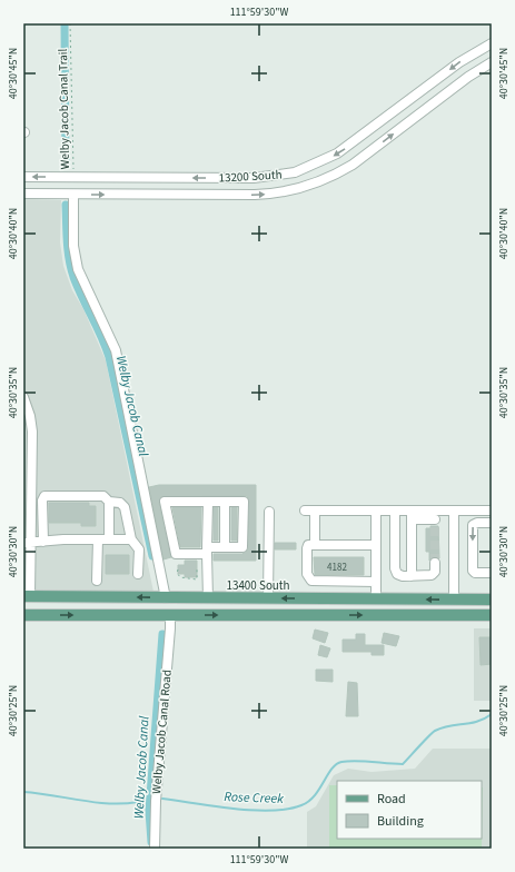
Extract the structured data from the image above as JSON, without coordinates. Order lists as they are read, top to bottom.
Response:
{
  "streets": {
    "main road": ["13400 South"],
    "street": ["13200 South", "Welby Jacob Canal Road"],
    "path": ["Welby Jacob Canal Trail"]
  },
  "crossings": [
    ["Welby Jacob Canal Trail", "13200 South"]
  ],
  "water": ["Welby Jacob Canal", "Rose Creek"],
  "house_numbers": ["4182"],
  "legend": ["Road", "Building"],
  "coordinates": [
    "111°59'30\"W",
    "40°30'45\"N",
    "40°30'40\"N",
    "40°30'35\"N",
    "40°30'30\"N",
    "40°30'25\"N"
  ]
}
